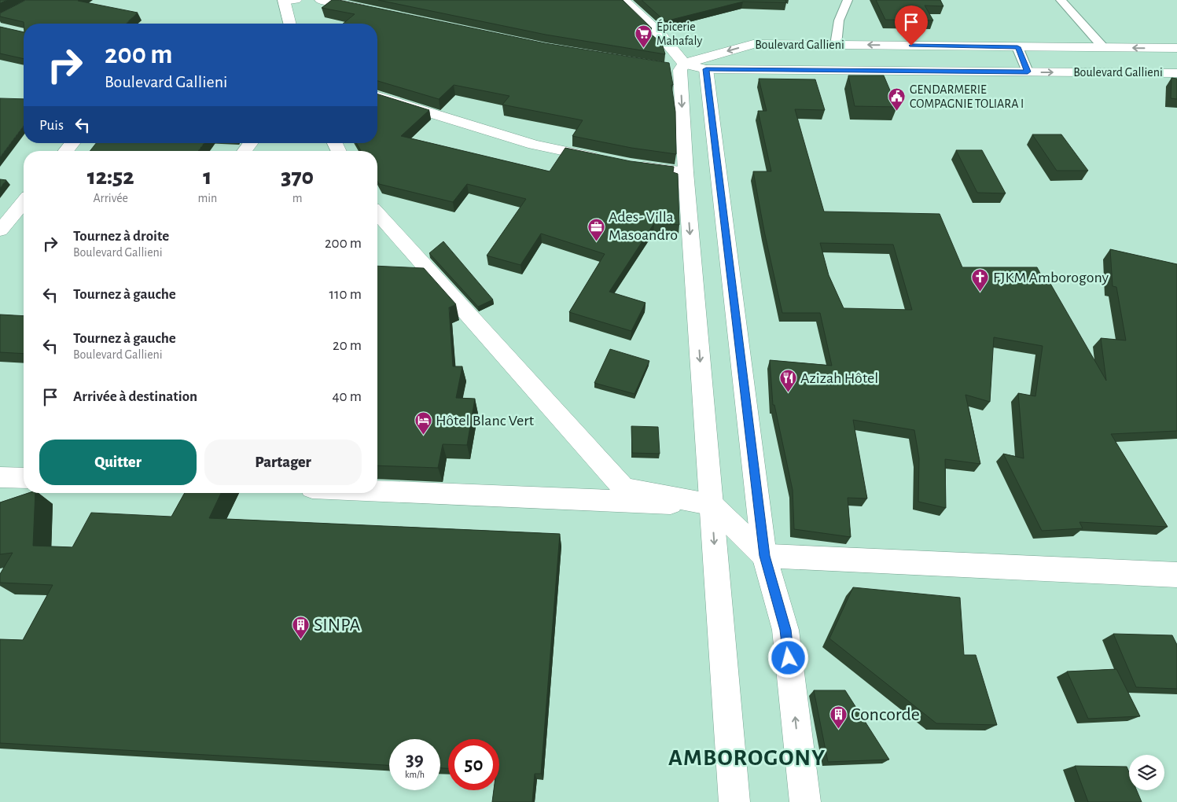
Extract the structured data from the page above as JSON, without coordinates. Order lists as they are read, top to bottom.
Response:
{
  "streets": {
    "main road": ["Boulevard Gallieni"]
  },
  "districts": ["AMBOROGONY"],
  "places": {
    "supermarket": ["Épicerie Mahafaly"],
    "public building": ["GENDARMERIE COMPAGNIE TOLIARA I"],
    "office": ["Ades- Villa Masoandro"],
    "church": ["FJKM Amborogony"],
    "restaurant": ["Azizah Hôtel"],
    "hotel": ["Hôtel Blanc Vert"],
    "building": ["SINPA", "Concorde"]
  },
  "page": {
    "turn": ["200 m", "Boulevard Gallieni"],
    "then": "Puis",
    "eta": [
      "12:52",
      "Arrivée",
      "1",
      "min",
      "370",
      "m"
    ],
    "list": [
      {
        "name": "Tournez à droite",
        "note": "Boulevard Gallieni",
        "value": "200 m"
      },
      {
        "name": "Tournez à gauche",
        "value": "110 m"
      },
      {
        "name": "Tournez à gauche",
        "note": "Boulevard Gallieni",
        "value": "20 m"
      },
      {
        "name": "Arrivée à destination",
        "value": "40 m"
      }
    ],
    "buttons": ["Quitter", "Partager"],
    "speed": "39 km/h",
    "limit": "50"
  }
}
